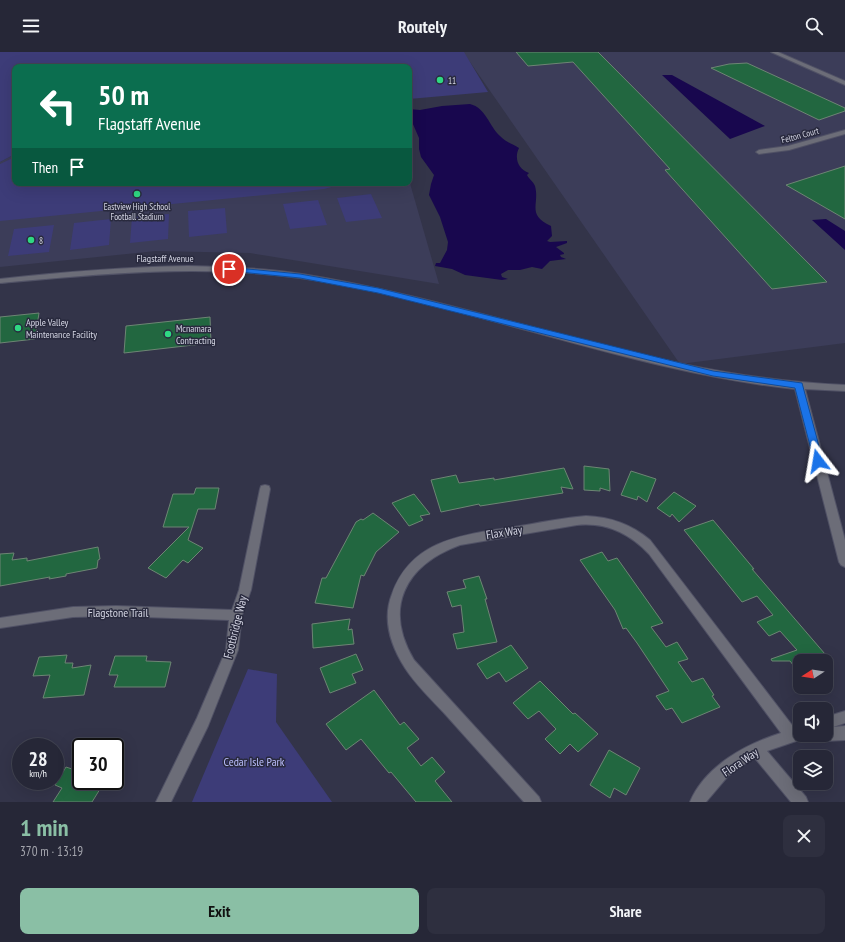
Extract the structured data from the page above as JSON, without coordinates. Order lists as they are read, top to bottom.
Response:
{
  "streets": {
    "street": [
      "Felton Court",
      "Flagstaff Avenue",
      "Flax Way",
      "Flagstone Trail",
      "Footbridge Way",
      "Flora Way"
    ]
  },
  "crossings": [
    ["Flagstone Trail", "Footbridge Way"]
  ],
  "parks": ["Cedar Isle Park"],
  "places": [
    "11",
    "Eastview High School Football Stadium",
    "8",
    "Apple Valley Maintenance Facility",
    "Mcnamara Contracting"
  ],
  "north": "left",
  "page": {
    "header": "Routely",
    "turn": ["50 m", "Flagstaff Avenue"],
    "then": "Then",
    "speed": "28 km/h",
    "limit": "30",
    "heading": ["1 min", "370 m · 13:19"],
    "buttons": ["Exit", "Share"]
  }
}
